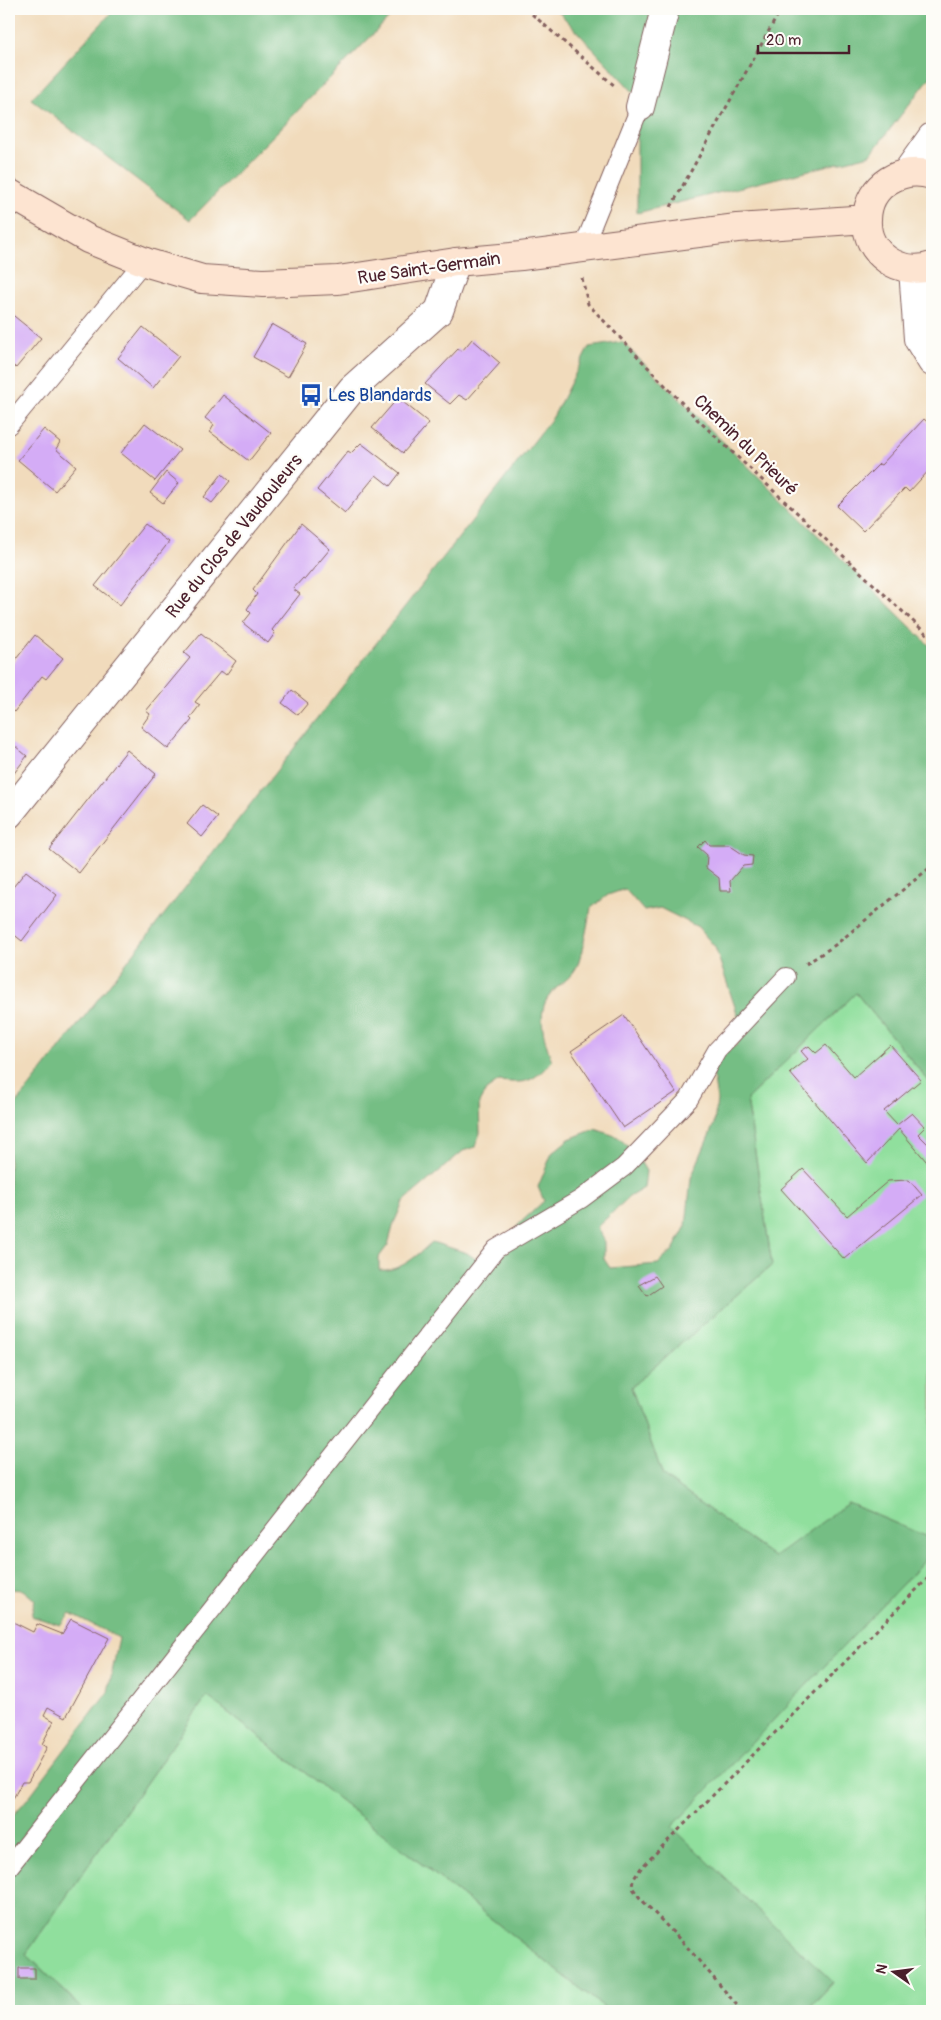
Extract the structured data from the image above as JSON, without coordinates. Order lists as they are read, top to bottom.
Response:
{
  "streets": {
    "main road": ["Rue Saint-Germain"],
    "street": ["Rue du Clos de Vaudouleurs"],
    "path": ["Chemin du Prieuré"]
  },
  "crossings": [
    ["Rue Saint-Germain", "Chemin du Prieuré"],
    ["Rue Saint-Germain", "Rue du Clos de Vaudouleurs"]
  ],
  "places": {
    "bus stop": ["Les Blandards"]
  },
  "scale_bar": "20 m",
  "north": "left"
}
